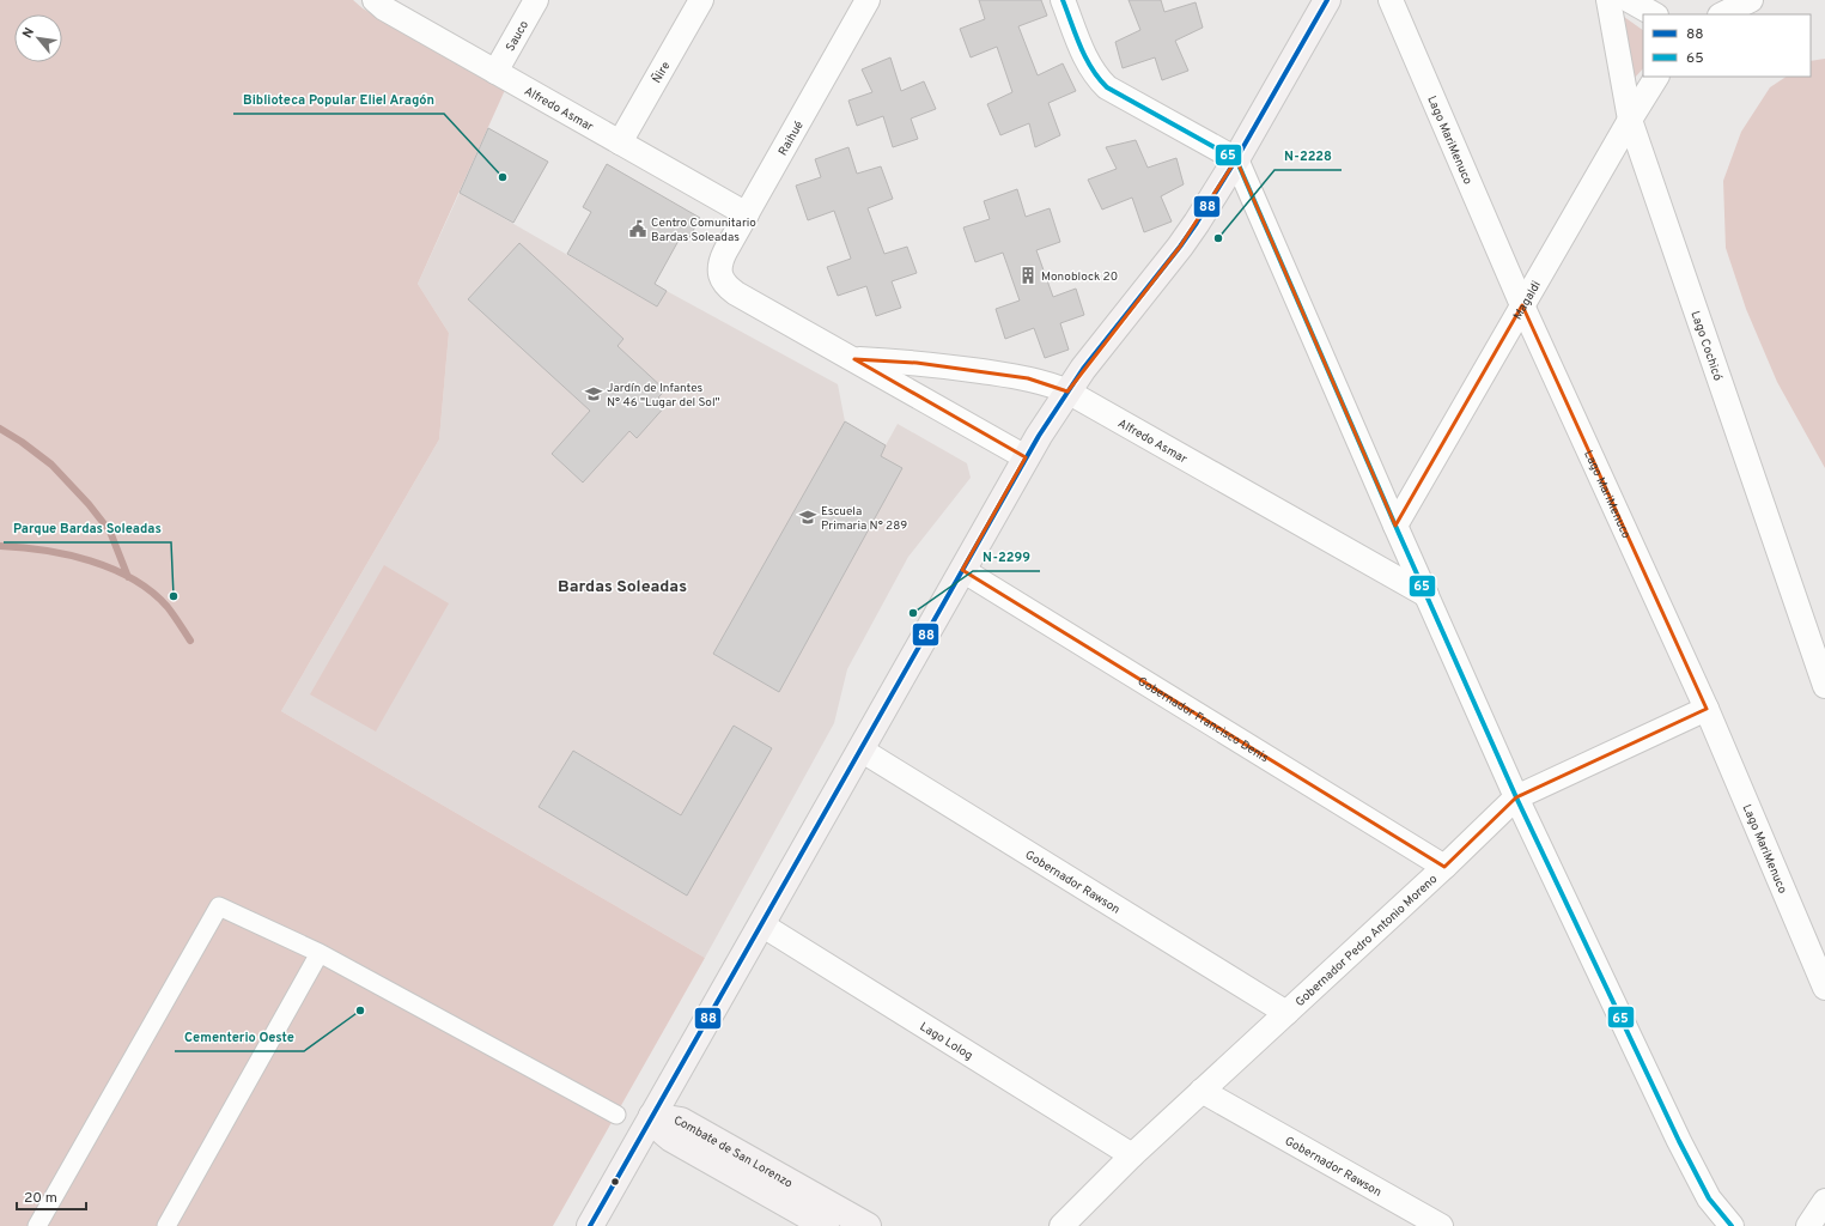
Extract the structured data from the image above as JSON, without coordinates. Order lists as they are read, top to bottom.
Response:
{
  "streets": {
    "main road": ["Combate de San Lorenzo"],
    "street": [
      "Sauco",
      "Ñire",
      "Alfredo Asmar",
      "Raihué",
      "Lago MariMenuco",
      "Magaldi",
      "Lago Cochicó",
      "Gobernador Francisco Denis",
      "Gobernador Rawson",
      "Gobernador Pedro Antonio Moreno",
      "Lago Lolog"
    ]
  },
  "crossings": [
    ["Sauco", "Alfredo Asmar"],
    ["Ñire", "Alfredo Asmar"],
    ["Alfredo Asmar", "Raihué"],
    ["Lago MariMenuco", "Magaldi"],
    ["Lago MariMenuco", "Gobernador Pedro Antonio Moreno"],
    ["Magaldi", "Lago Cochicó"],
    ["Gobernador Francisco Denis", "Gobernador Pedro Antonio Moreno"],
    ["Gobernador Rawson", "Gobernador Pedro Antonio Moreno"],
    ["Gobernador Pedro Antonio Moreno", "Lago Lolog"]
  ],
  "districts": ["Bardas Soleadas"],
  "places": {
    "other": [
      "Biblioteca Popular Eliel Aragón",
      "N-2228",
      "Parque Bardas Soleadas",
      "N-2299",
      "Cementerio Oeste"
    ],
    "public building": ["Centro Comunitario Bardas Soleadas"],
    "building": ["Monoblock 20"],
    "school or university": ["Jardín de Infantes N° 46 \"Lugar del Sol\"", "Escuela Primaria N° 289"]
  },
  "lines": ["transit line 88", "transit line 65"],
  "legend": ["88", "65"],
  "scale_bar": "20 m",
  "north": "top left"
}
